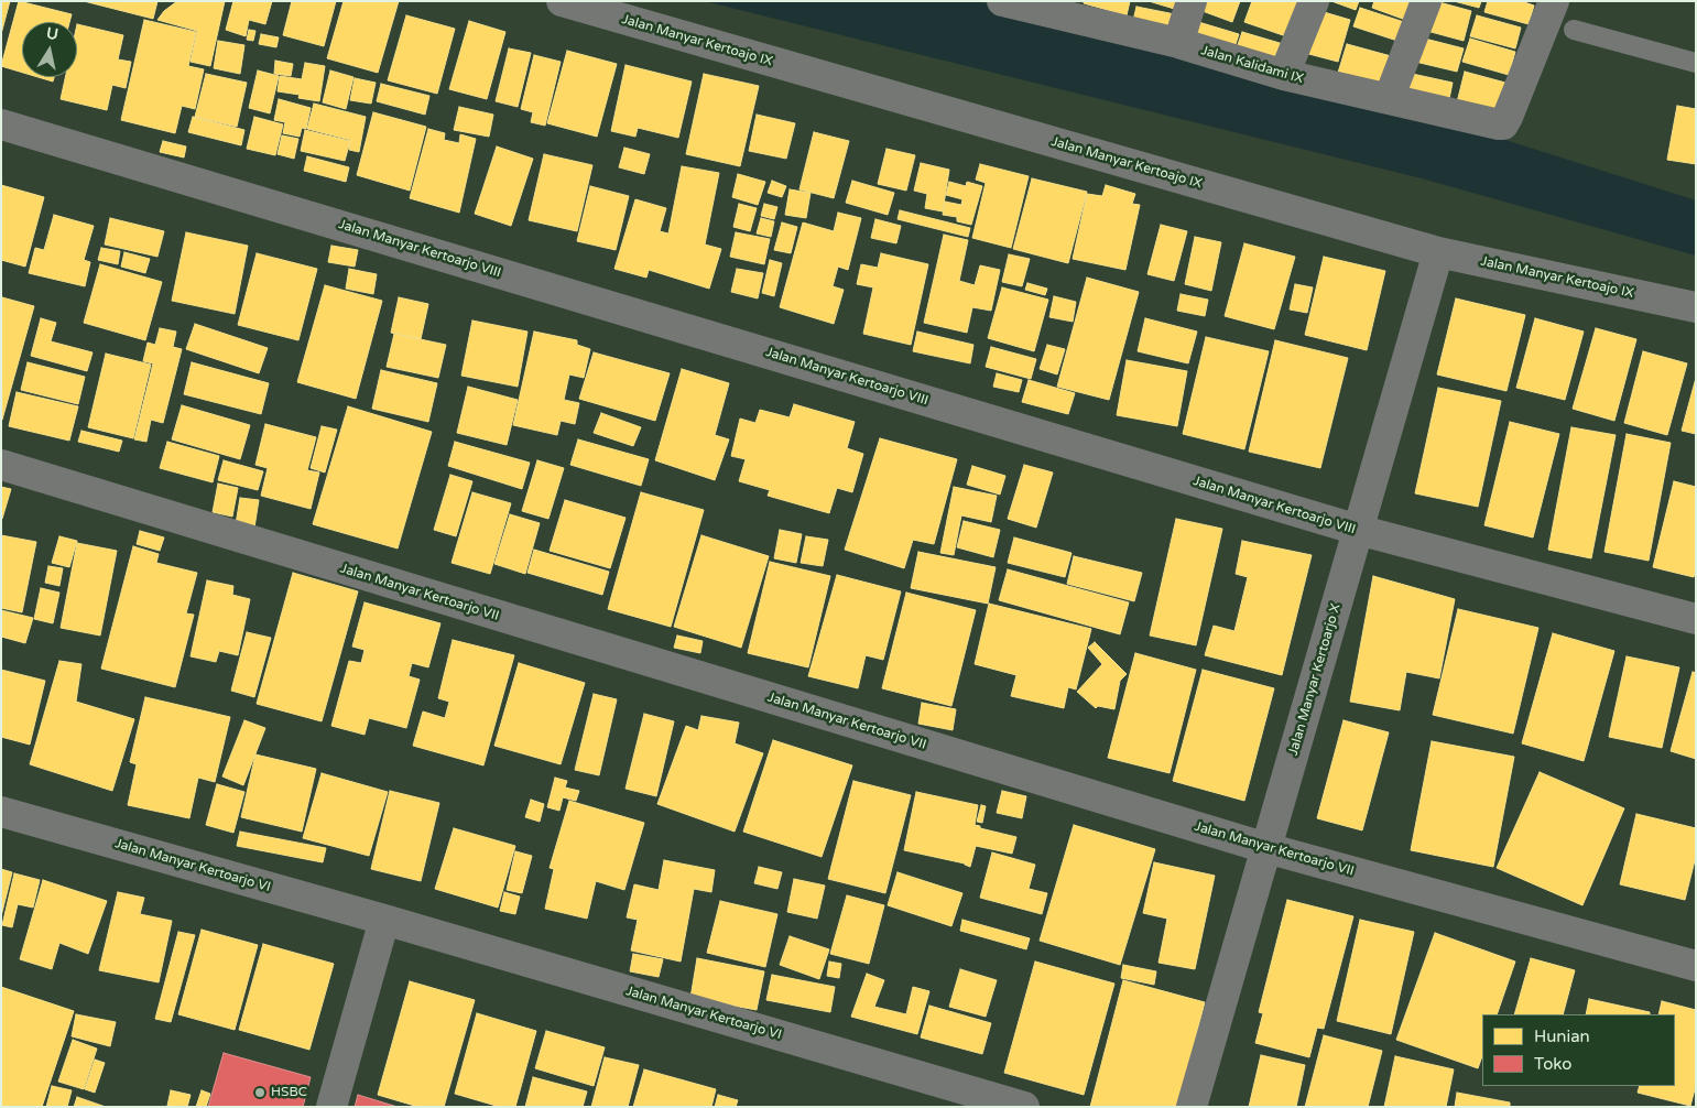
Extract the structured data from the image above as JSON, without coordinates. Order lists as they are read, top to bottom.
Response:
{
  "streets": {
    "street": [
      "Jalan Manyar Kertoajo IX",
      "Jalan Kalidami IX",
      "Jalan Manyar Kertoarjo VIII",
      "Jalan Manyar Kertoarjo VII",
      "Jalan Manyar Kertoarjo X",
      "Jalan Manyar Kertoarjo VI"
    ]
  },
  "crossings": [
    ["Jalan Manyar Kertoajo IX", "Jalan Manyar Kertoarjo X"],
    ["Jalan Manyar Kertoarjo VIII", "Jalan Manyar Kertoarjo X"],
    ["Jalan Manyar Kertoarjo VII", "Jalan Manyar Kertoarjo X"]
  ],
  "places": ["HSBC"],
  "legend": ["Hunian", "Toko"],
  "north": "top"
}
